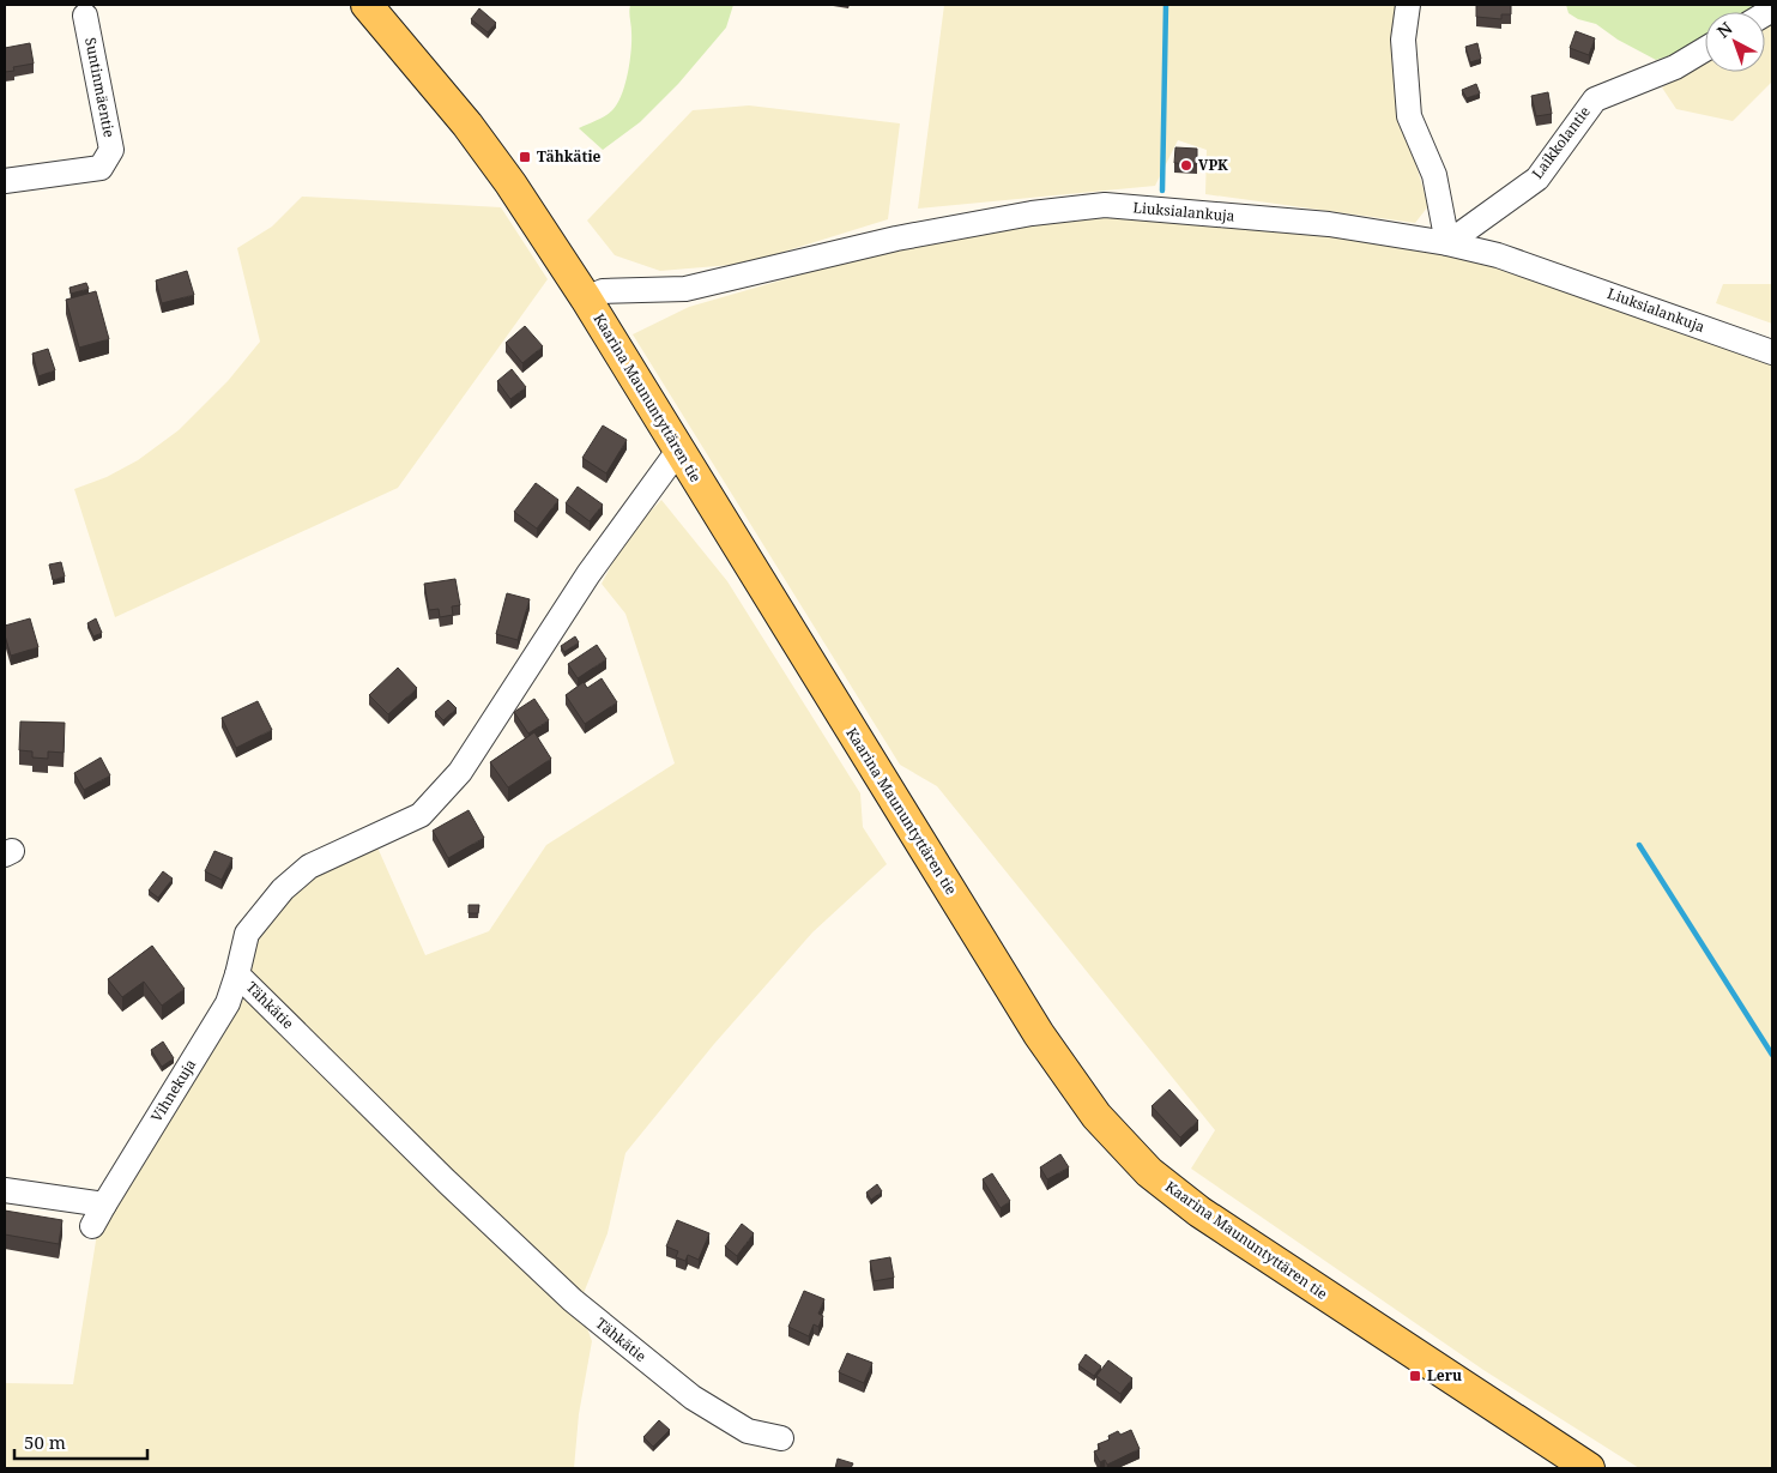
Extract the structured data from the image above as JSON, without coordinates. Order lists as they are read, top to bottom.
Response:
{
  "streets": {
    "main road": ["Kaarina Maununtyttären tie"],
    "street": [
      "Suntinmäentie",
      "Laikkolantie",
      "Liuksialankuja",
      "Tähkätie",
      "Vihnekuja"
    ]
  },
  "crossings": [
    ["Laikkolantie", "Liuksialankuja"],
    ["Liuksialankuja", "Kaarina Maununtyttären tie"],
    ["Kaarina Maununtyttären tie", "Tähkätie"],
    ["Tähkätie", "Vihnekuja"]
  ],
  "places": {
    "transit": ["Tähkätie", "Leru"],
    "other": ["VPK"]
  },
  "scale_bar": "50 m",
  "north": "top left"
}
